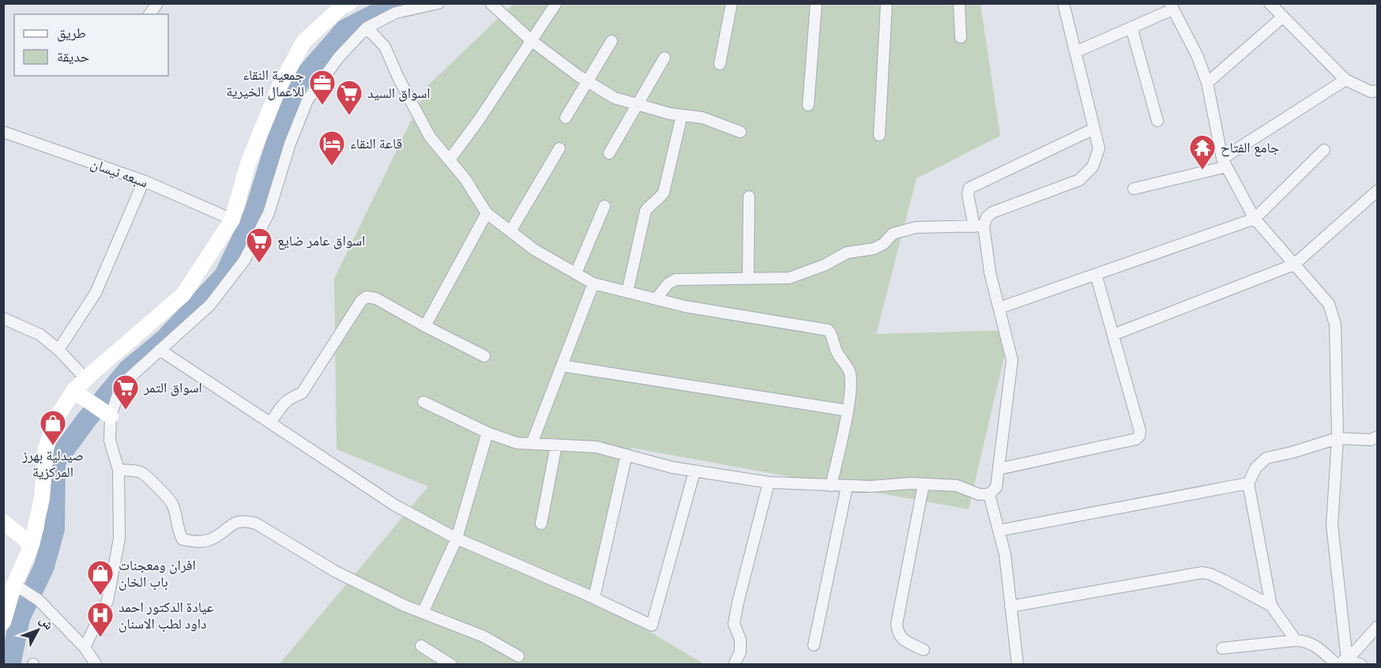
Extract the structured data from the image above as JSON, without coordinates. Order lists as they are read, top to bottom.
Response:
{
  "streets": {
    "street": ["سبعه نيسان"]
  },
  "places": {
    "office": ["جمعية النقاء للاعمال الخيرية"],
    "supermarket": ["اسواق السيد", "اسواق عامر ضايع", "اسواق التمر"],
    "hotel": ["قاعة النقاء"],
    "temple": ["جامع الفتاح"],
    "shop": ["صيدلية بهرز المركزية", "افران ومعجنات باب الخان"],
    "hospital": ["عيادة الدكتور احمد داود لطب الاسنان"]
  },
  "legend": ["طريق", "حديقة"],
  "north": "top right"
}
